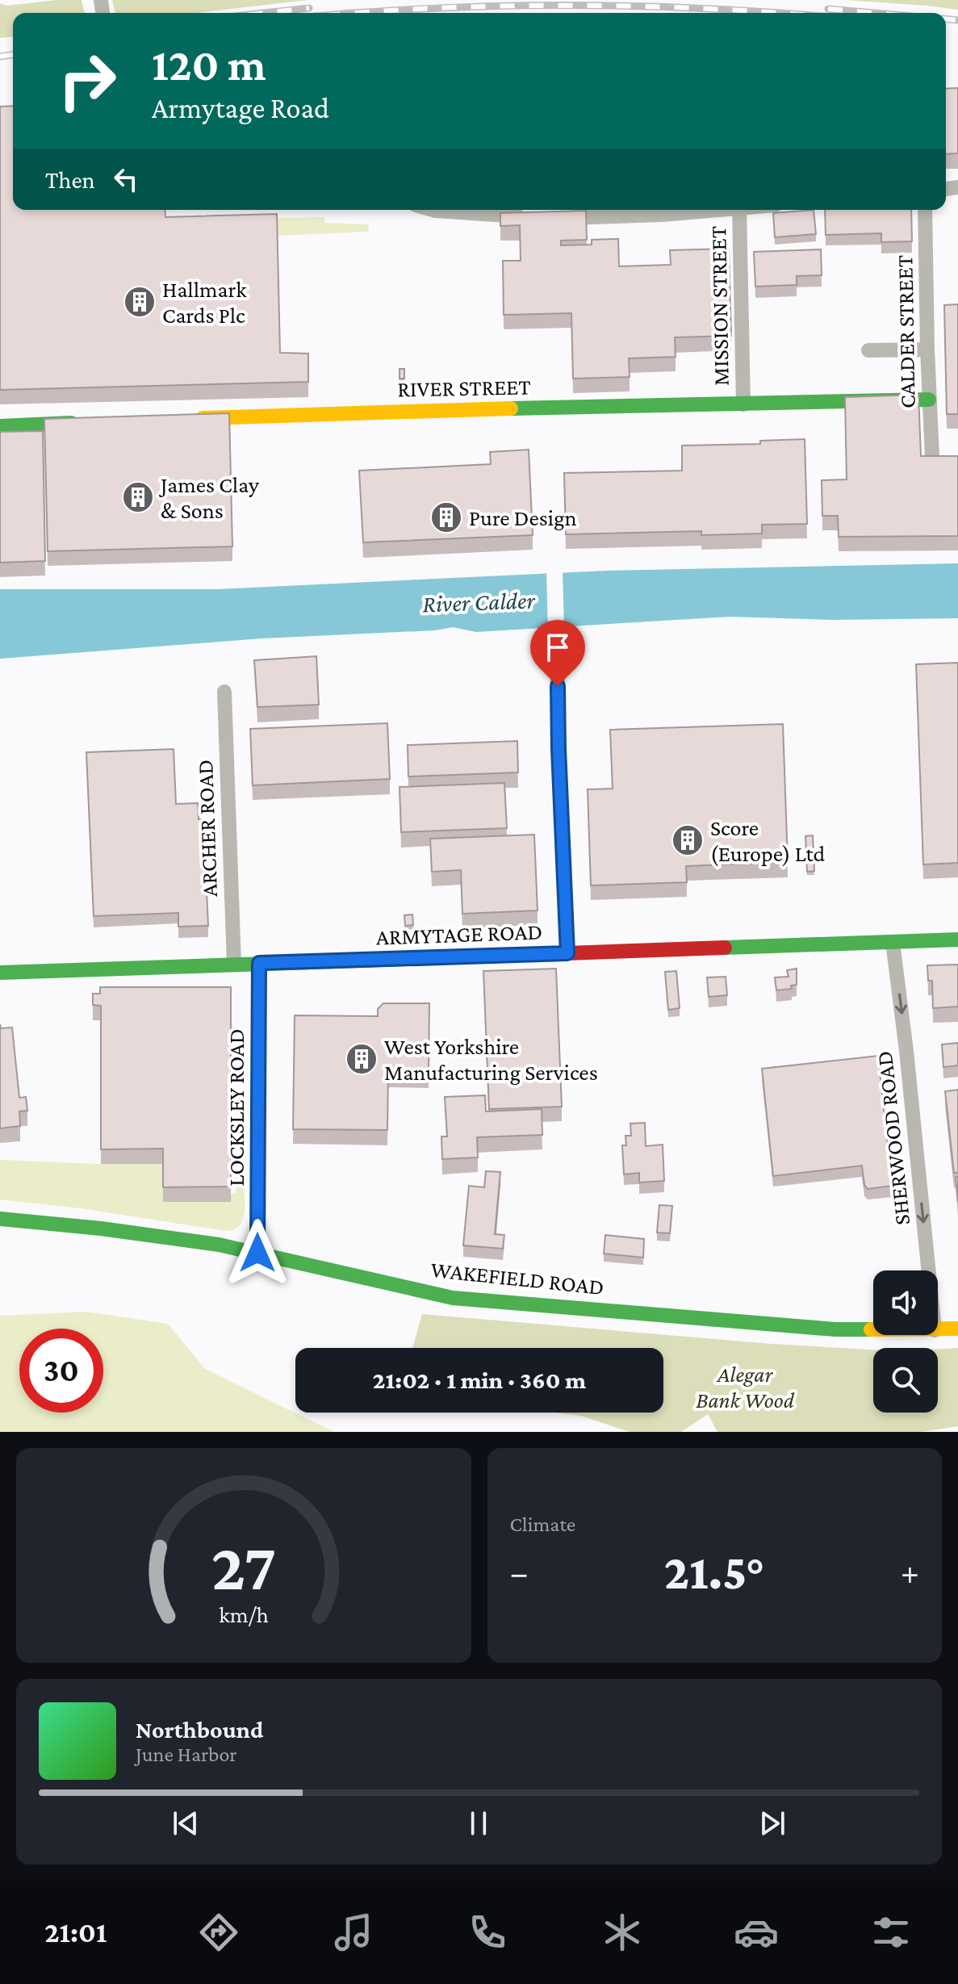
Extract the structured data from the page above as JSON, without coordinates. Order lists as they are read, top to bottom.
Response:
{
  "streets": {
    "street": [
      "MISSION STREET",
      "CALDER STREET",
      "RIVER STREET",
      "ARCHER ROAD",
      "ARMYTAGE ROAD",
      "LOCKSLEY ROAD",
      "SHERWOOD ROAD",
      "WAKEFIELD ROAD"
    ]
  },
  "crossings": [
    ["MISSION STREET", "RIVER STREET"],
    ["CALDER STREET", "RIVER STREET"],
    ["ARCHER ROAD", "ARMYTAGE ROAD"],
    ["ARMYTAGE ROAD", "LOCKSLEY ROAD"],
    ["ARMYTAGE ROAD", "SHERWOOD ROAD"],
    ["LOCKSLEY ROAD", "WAKEFIELD ROAD"]
  ],
  "one_way": ["SHERWOOD ROAD"],
  "water": ["River Calder"],
  "parks": ["Alegar Bank Wood"],
  "places": {
    "building": [
      "Hallmark Cards Plc",
      "James Clay & Sons",
      "Pure Design",
      "Score (Europe) Ltd",
      "West Yorkshire Manufacturing Services"
    ]
  },
  "page": {
    "turn": ["120 m", "Armytage Road"],
    "then": "Then",
    "limit": "30",
    "trip": "21:02 · 1 min · 360 m",
    "tile": "Climate",
    "heat": ["−", "21.5°", "+"],
    "song": ["Northbound", "June Harbor"],
    "tabs": "21:01",
    "gauge": ["27", "km/h"]
  }
}
